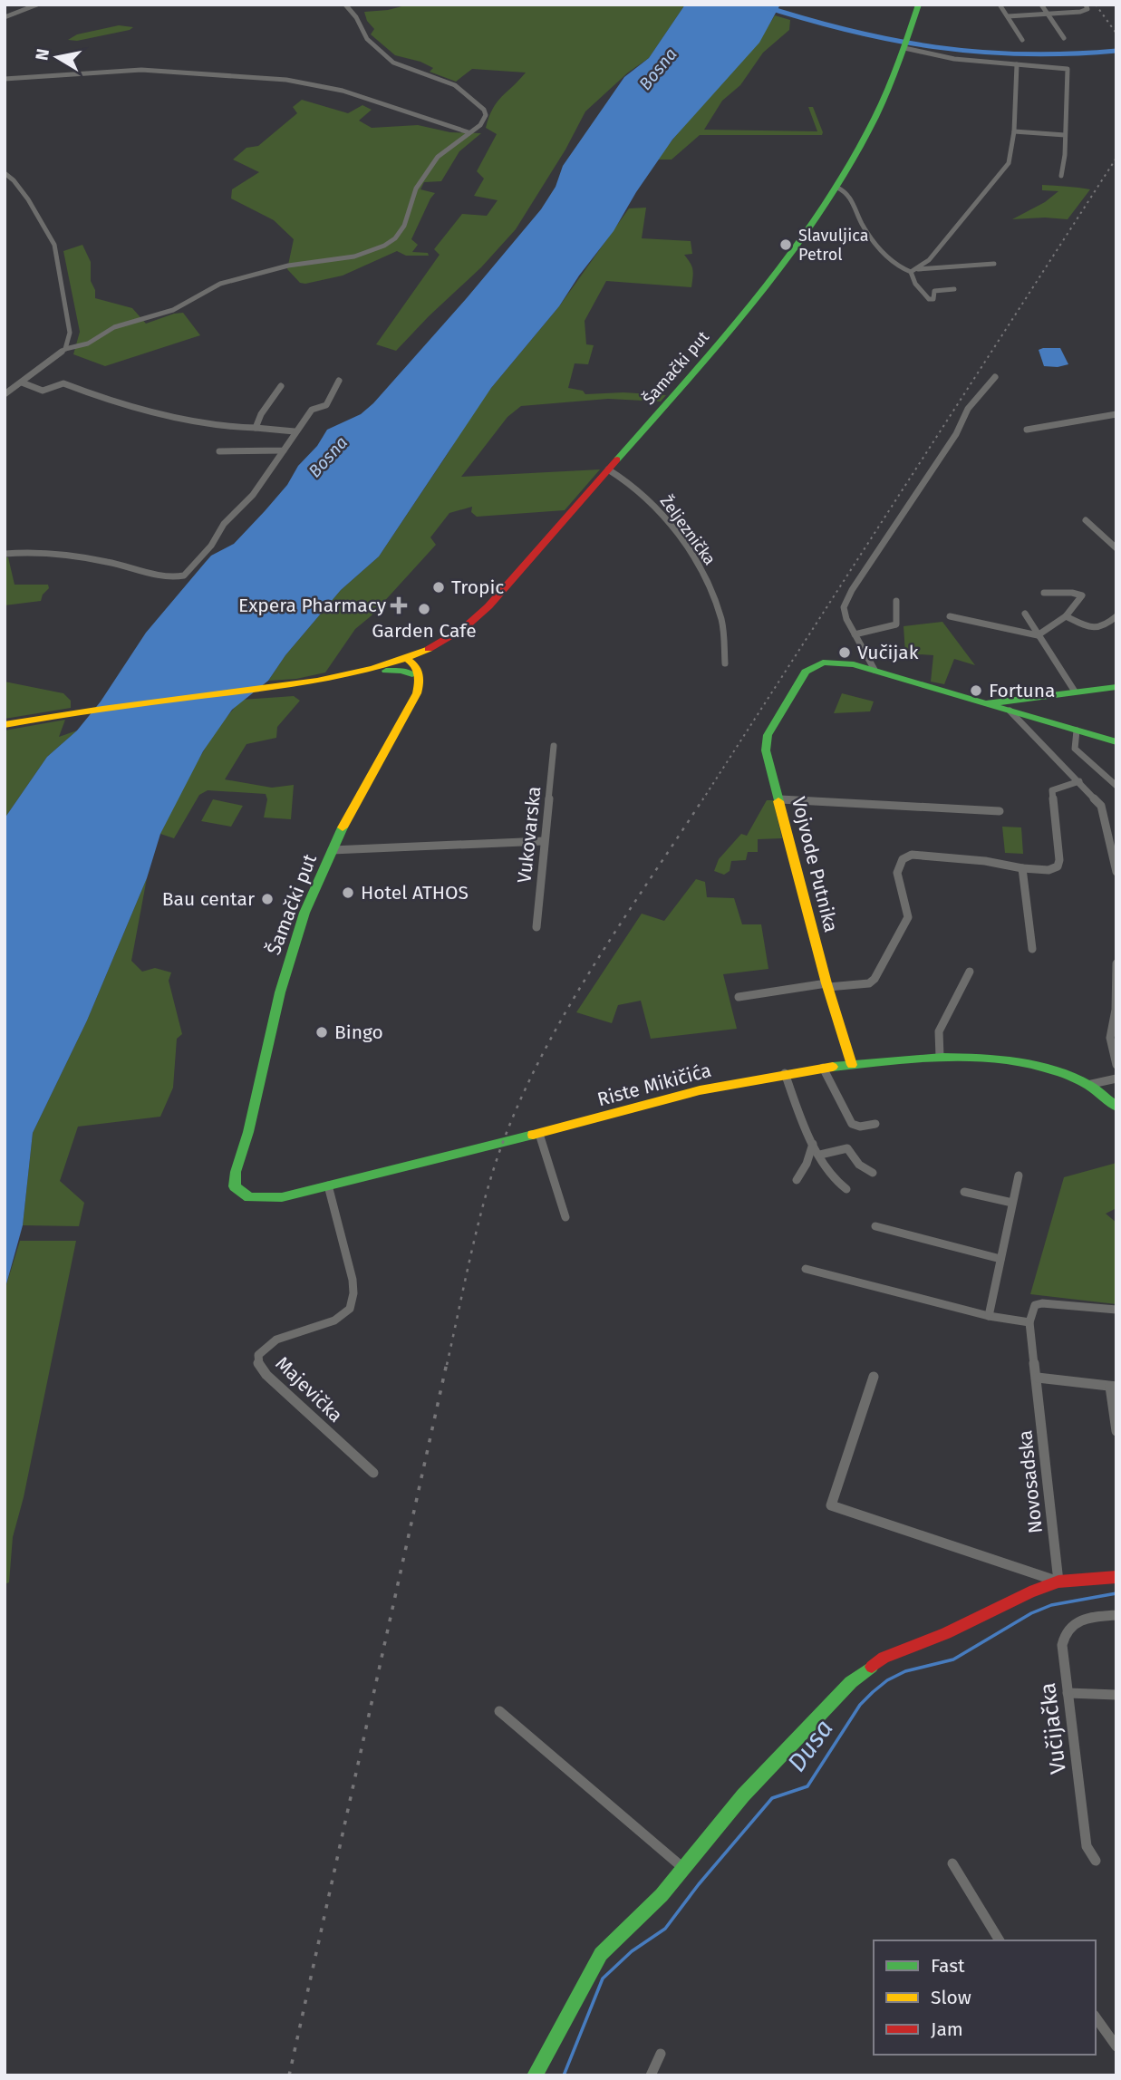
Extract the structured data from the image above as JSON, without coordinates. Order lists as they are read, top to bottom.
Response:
{
  "streets": {
    "main road": ["Šamački put", "Vojvode Putnika", "Riste Mikičića"],
    "street": [
      "Željeznička",
      "Vukovarska",
      "Majevička",
      "Novosadska",
      "Vučijačka"
    ]
  },
  "crossings": [
    ["Šamački put", "Željeznička"],
    ["Šamački put", "Riste Mikičića"],
    ["Vojvode Putnika", "Riste Mikičića"],
    ["Riste Mikičića", "Majevička"]
  ],
  "water": ["Bosna", "Dusa"],
  "places": {
    "other": [
      "Slavuljica Petrol",
      "Tropic",
      "Garden Cafe",
      "Vučijak",
      "Fortuna",
      "Hotel ATHOS",
      "Bau centar",
      "Bingo"
    ],
    "health": ["Expera Pharmacy"]
  },
  "legend": ["Fast", "Slow", "Jam"],
  "north": "left"
}
